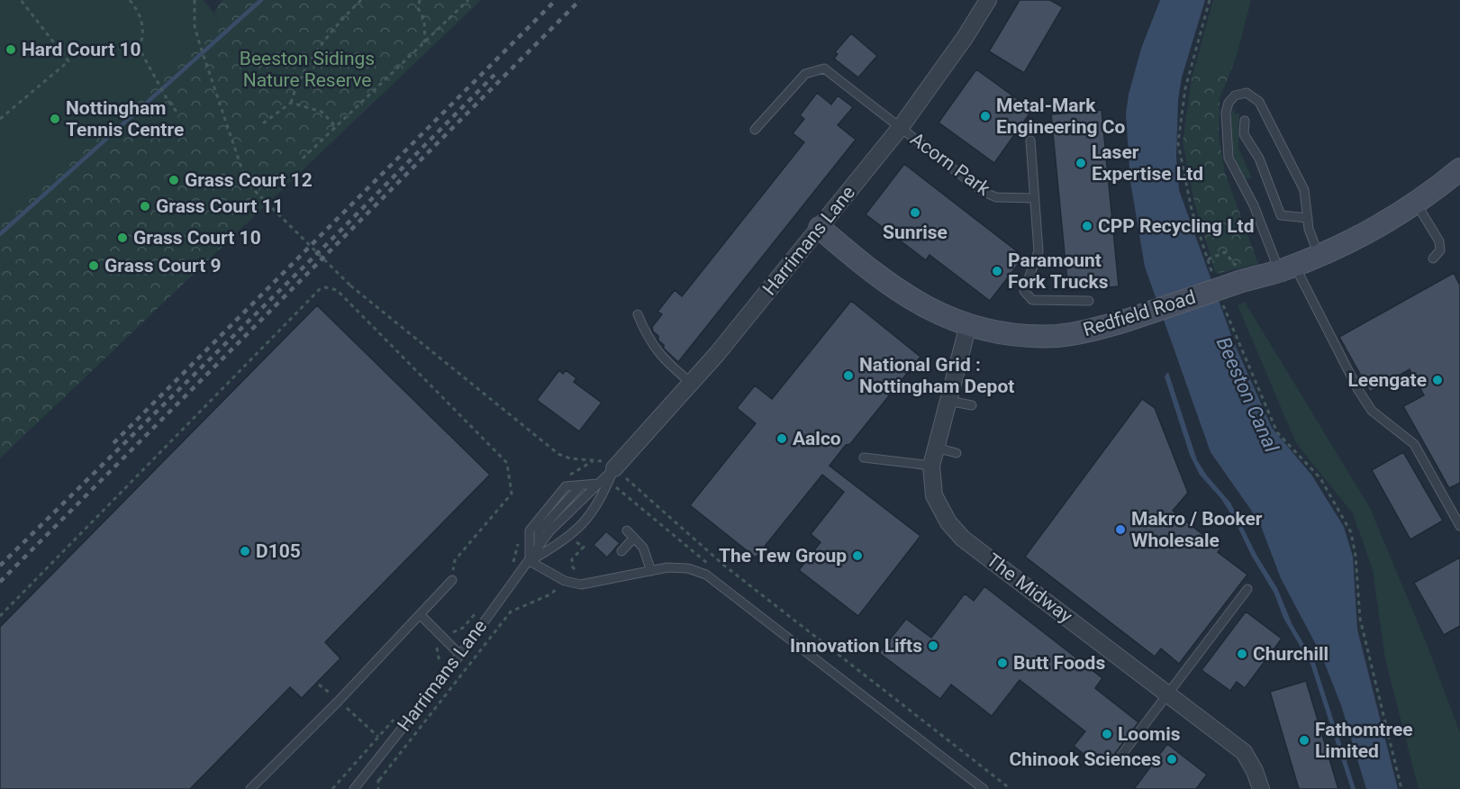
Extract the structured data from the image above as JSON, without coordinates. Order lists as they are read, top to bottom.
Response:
{
  "streets": {
    "street": ["Harrimans Lane", "Redfield Road", "The Midway"],
    "lane": ["Acorn Park"]
  },
  "crossings": [
    ["Acorn Park", "Harrimans Lane"],
    ["Harrimans Lane", "Redfield Road"],
    ["Redfield Road", "The Midway"]
  ],
  "water": ["Beeston Canal"],
  "parks": ["Beeston Sidings Nature Reserve"],
  "places": [
    "Hard Court 10",
    "Metal-Mark Engineering Co",
    "Nottingham Tennis Centre",
    "Laser Expertise Ltd",
    "Grass Court 12",
    "Grass Court 11",
    "Sunrise",
    "CPP Recycling Ltd",
    "Grass Court 10",
    "Grass Court 9",
    "Paramount Fork Trucks",
    "National Grid : Nottingham Depot",
    "Leengate",
    "Aalco",
    "Makro / Booker Wholesale",
    "D105",
    "The Tew Group",
    "Innovation Lifts",
    "Churchill",
    "Butt Foods",
    "Loomis",
    "Fathomtree Limited",
    "Chinook Sciences"
  ]
}
